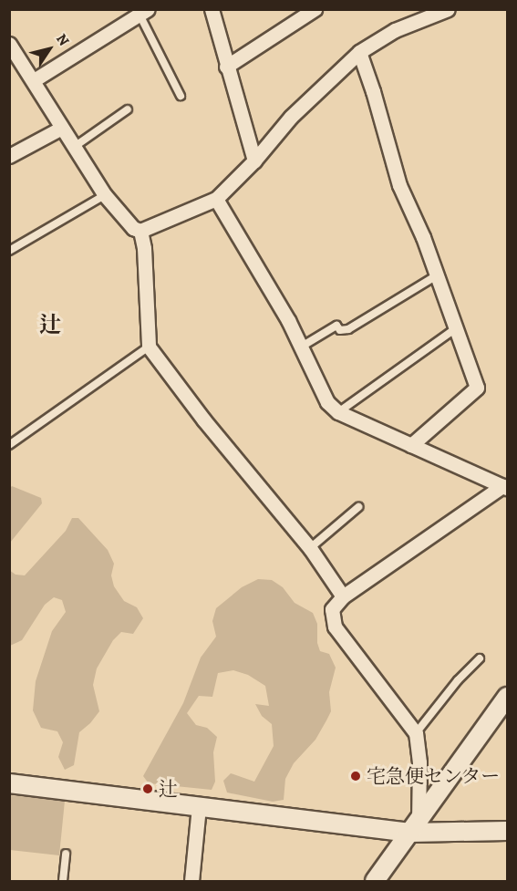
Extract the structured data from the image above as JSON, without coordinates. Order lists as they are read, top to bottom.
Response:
{
  "districts": ["辻"],
  "places": ["宅急便センター", "辻"],
  "north": "top right"
}
